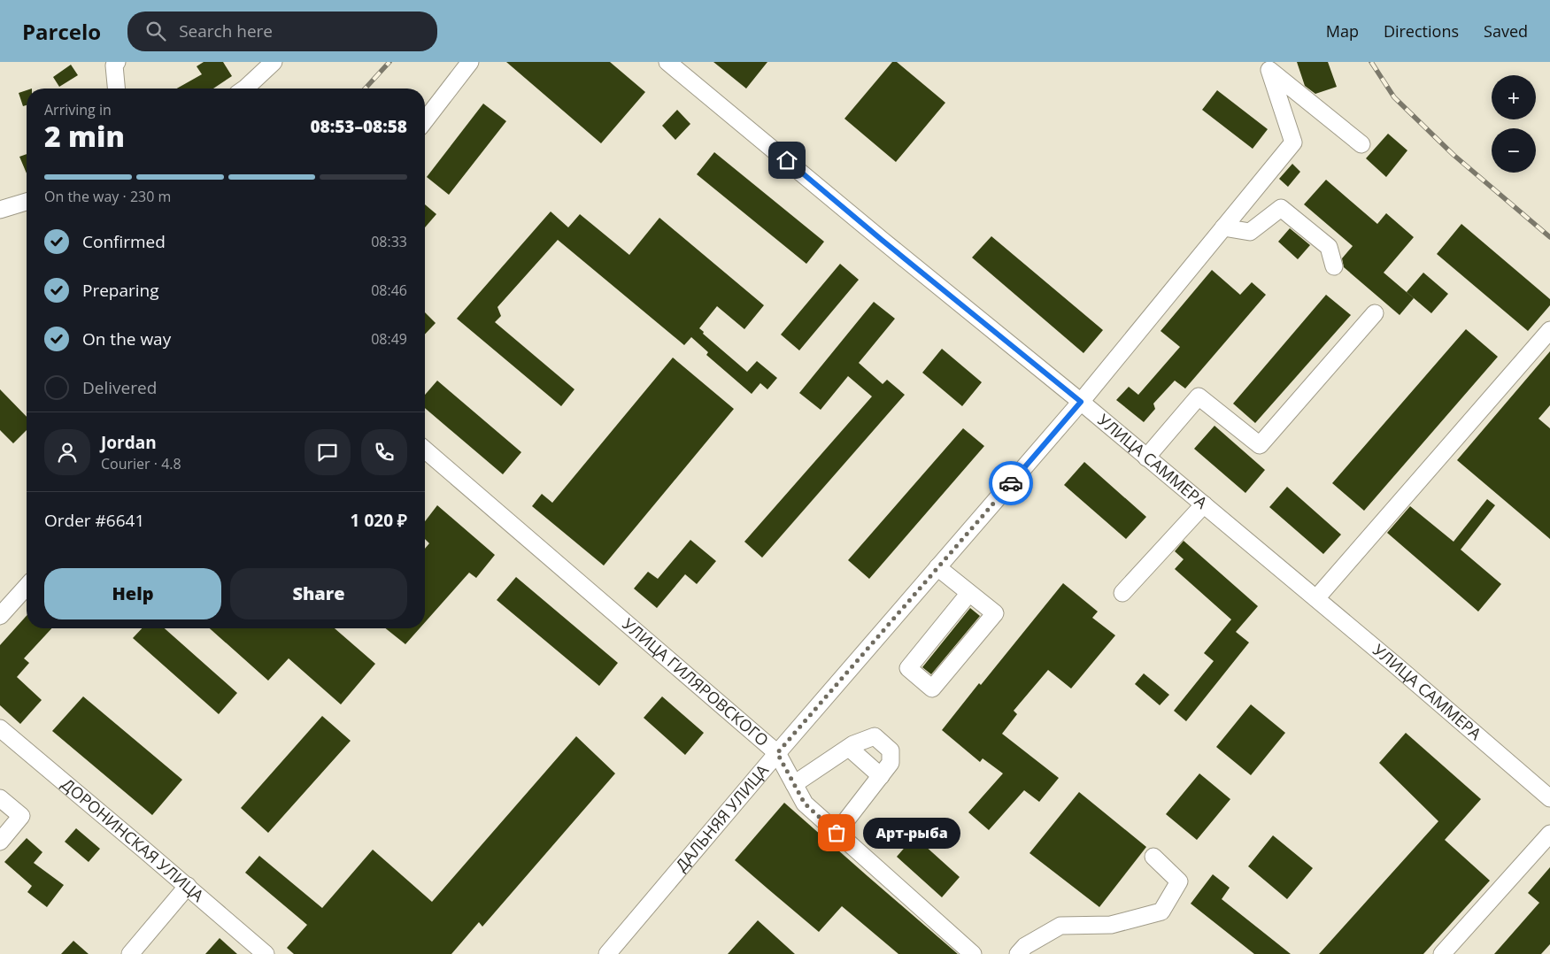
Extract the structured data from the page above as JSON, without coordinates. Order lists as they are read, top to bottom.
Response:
{
  "streets": {
    "street": [
      "УЛИЦА САММЕРА",
      "УЛИЦА ГИЛЯРОВСКОГО",
      "ДАЛЬНЯЯ УЛИЦА",
      "ДОРОНИНСКАЯ УЛИЦА"
    ]
  },
  "crossings": [
    ["УЛИЦА САММЕРА", "ДАЛЬНЯЯ УЛИЦА"],
    ["УЛИЦА ГИЛЯРОВСКОГО", "ДАЛЬНЯЯ УЛИЦА"]
  ],
  "places": ["Арт-рыба"],
  "page": {
    "header": "Parcelo",
    "search": "Search here",
    "nav": ["Map", "Directions", "Saved"],
    "map_buttons": ["+", "−"],
    "heading": ["2 min", "Arriving in", "08:53–08:58"],
    "panel": [
      "Jordan",
      "Courier · 4.8",
      "Order #6641",
      "1 020 ₽"
    ],
    "bar": "On the way · 230 m",
    "list": [
      ["Confirmed", "08:33"],
      ["Preparing", "08:46"],
      ["On the way", "08:49"],
      "Delivered"
    ],
    "buttons": ["Help", "Share"],
    "bubble": "Арт-рыба"
  }
}
